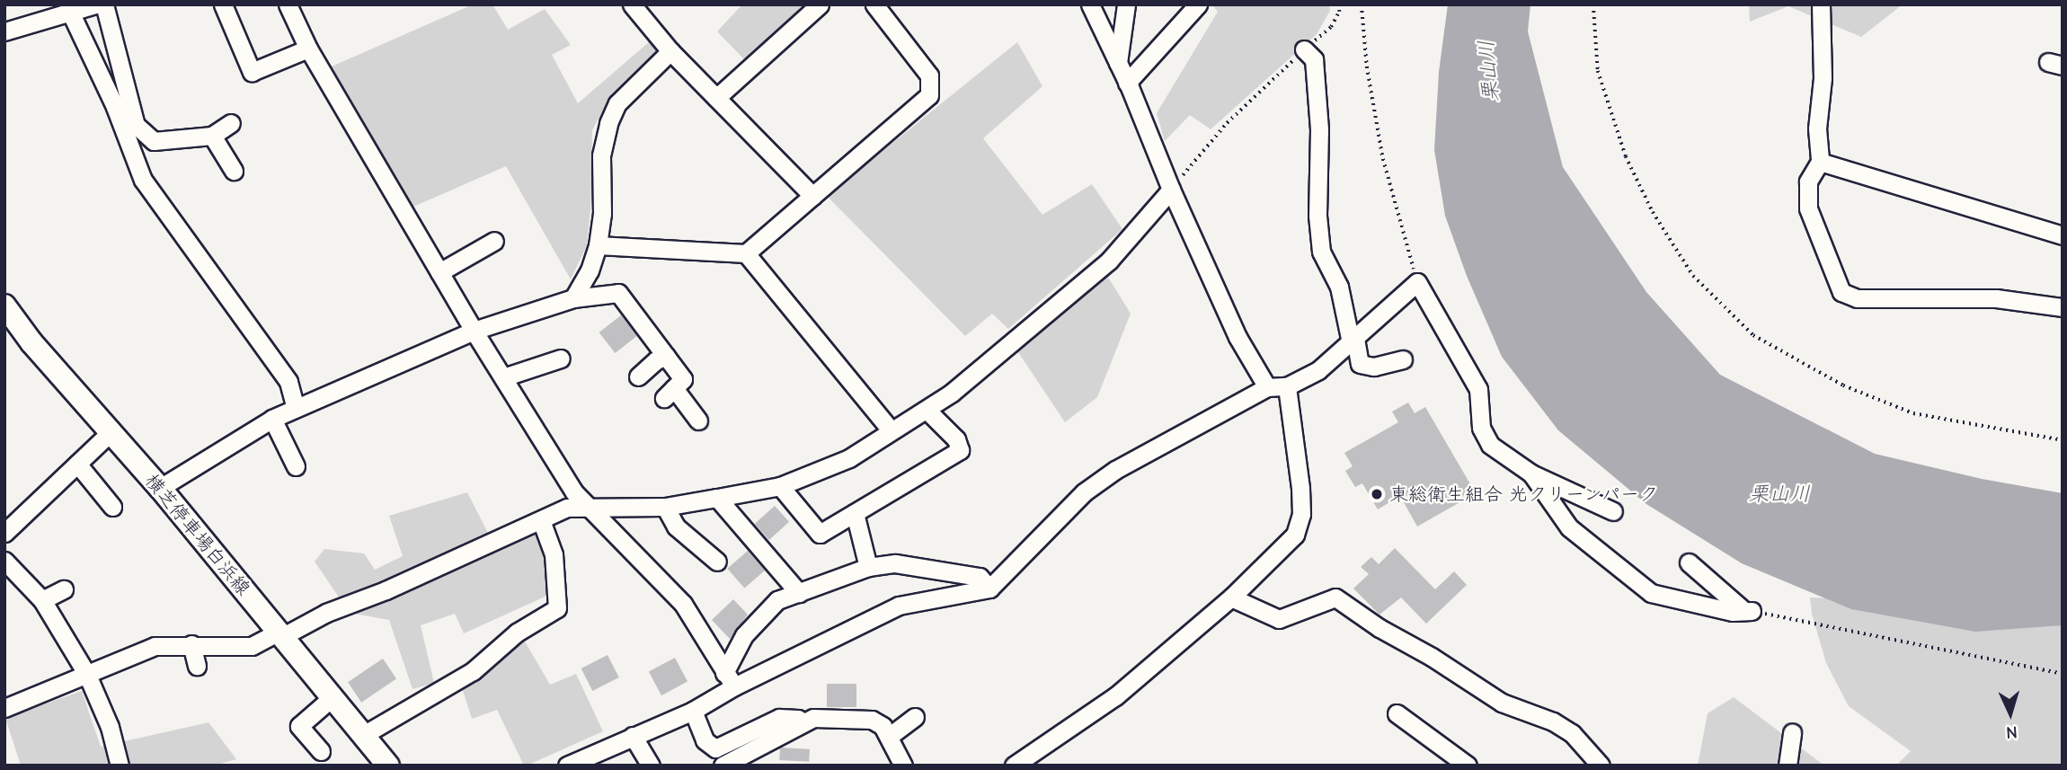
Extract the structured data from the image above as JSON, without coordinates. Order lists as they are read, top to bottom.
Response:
{
  "streets": {
    "main road": ["横芝停車場白浜線"]
  },
  "water": ["栗山川"],
  "places": ["東総衛生組合 光クリーンパーク"],
  "north": "bottom"
}
